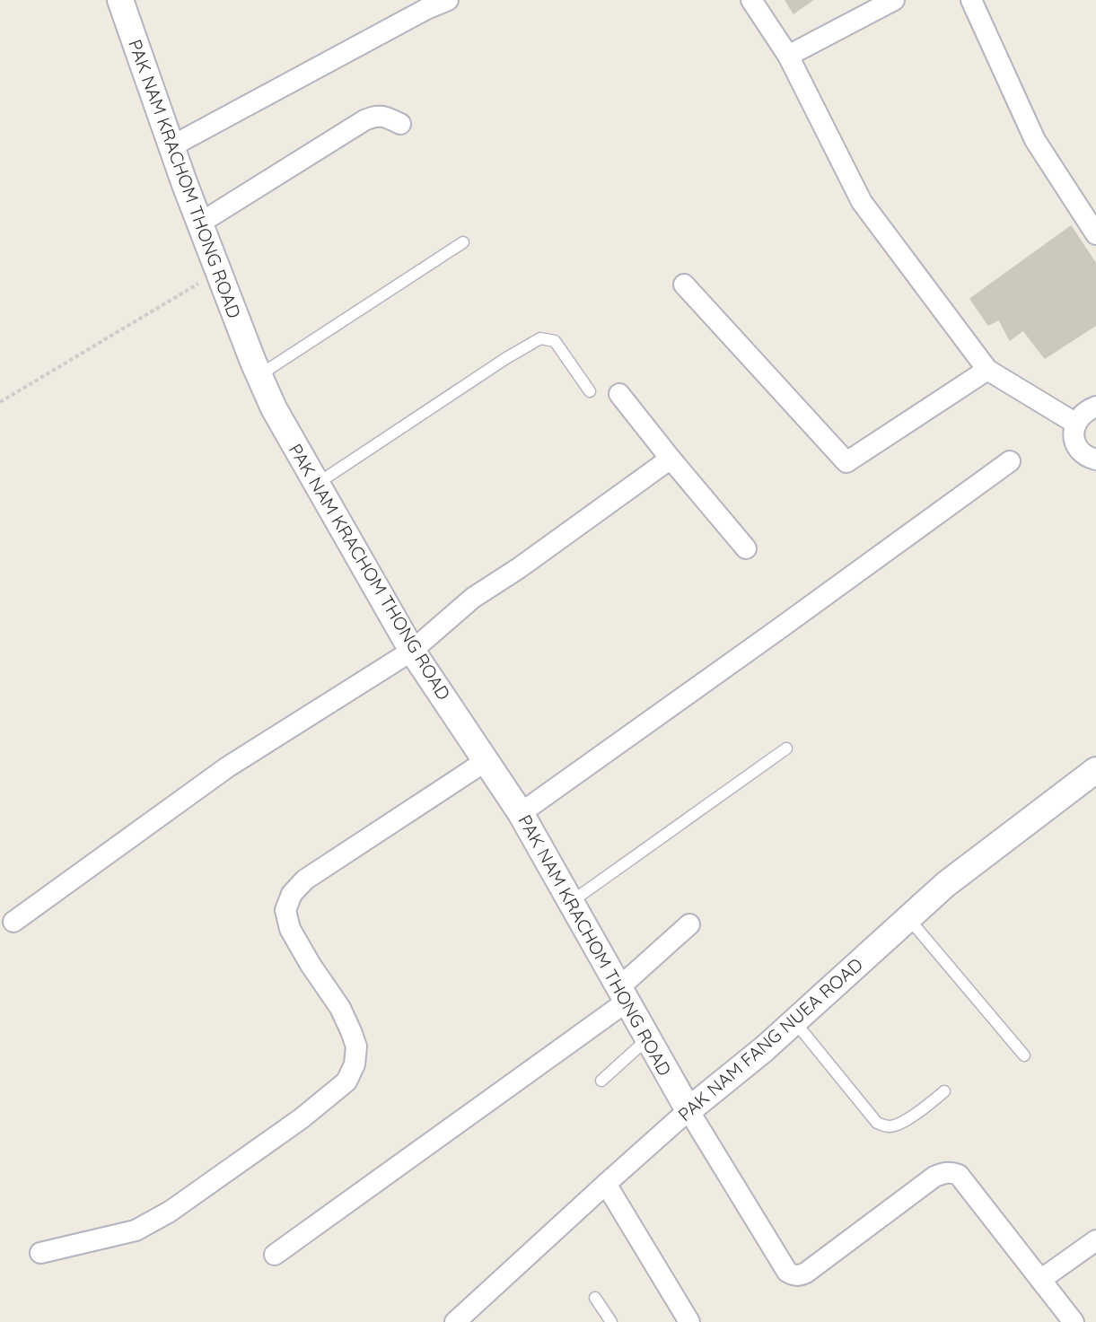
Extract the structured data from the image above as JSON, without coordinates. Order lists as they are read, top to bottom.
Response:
{
  "streets": {
    "street": ["PAK NAM KRACHOM THONG ROAD", "PAK NAM FANG NUEA ROAD"]
  },
  "crossings": [
    ["PAK NAM KRACHOM THONG ROAD", "PAK NAM FANG NUEA ROAD"]
  ]
}
